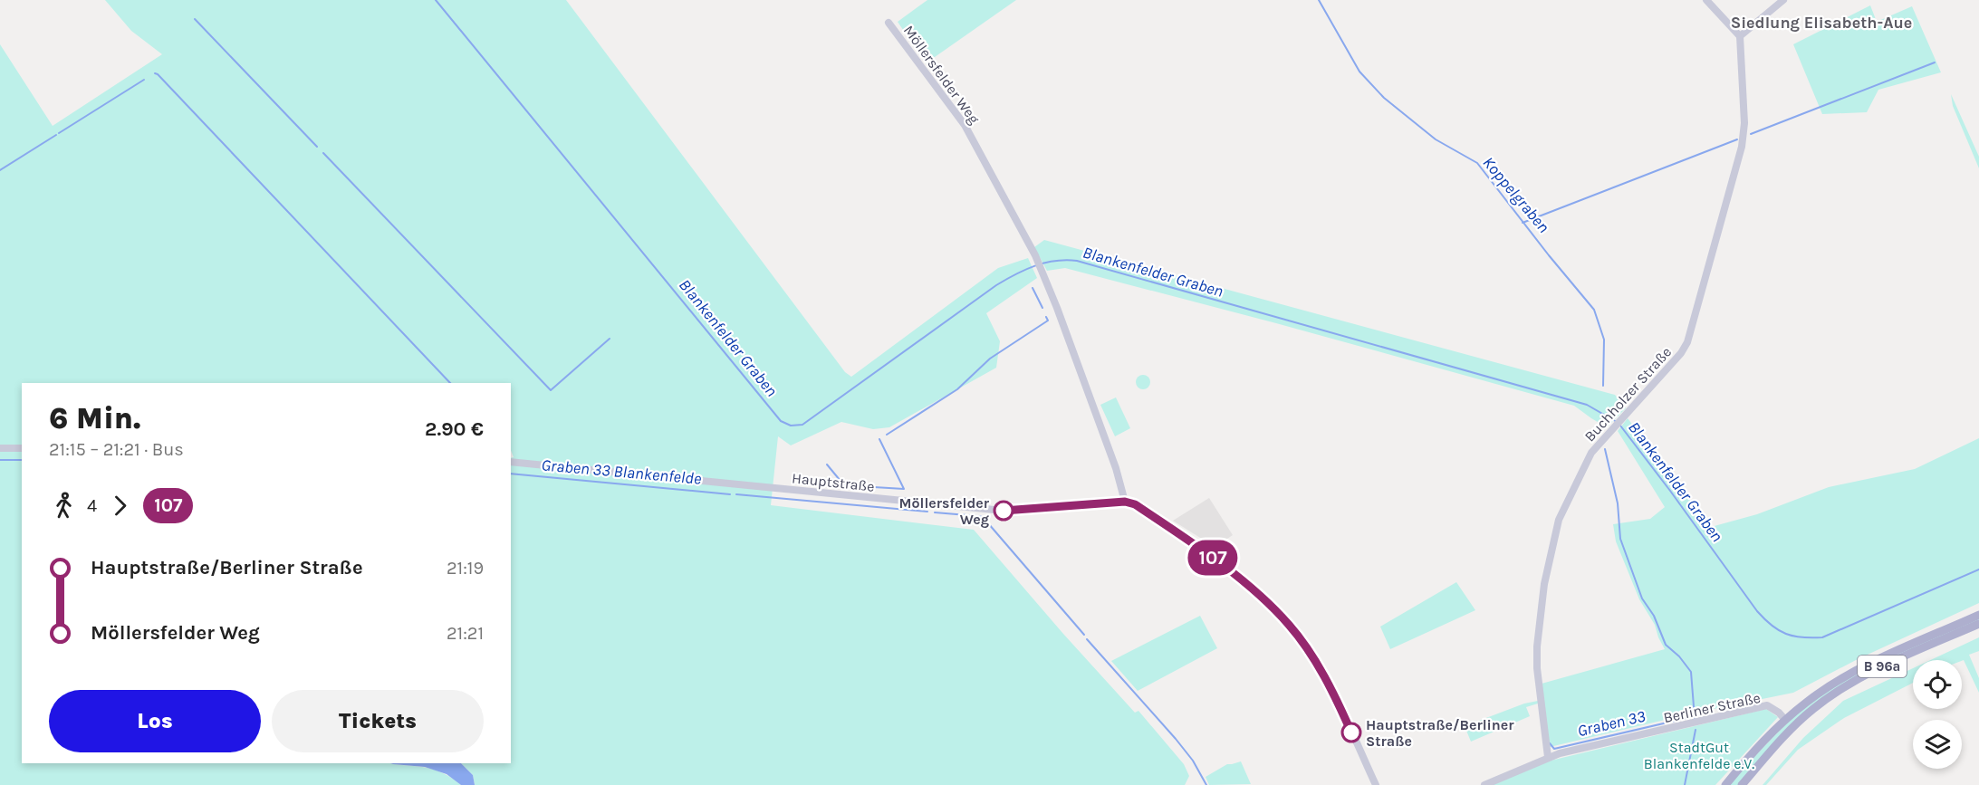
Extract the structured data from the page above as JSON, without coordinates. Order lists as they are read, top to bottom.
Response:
{
  "streets": {
    "main road": ["B 96a"],
    "street": [
      "Möllersfelder Weg",
      "Buchholzer Straße",
      "Hauptstraße",
      "Berliner Straße"
    ]
  },
  "crossings": [
    ["Möllersfelder Weg", "Hauptstraße"],
    ["Buchholzer Straße", "Berliner Straße"],
    ["B 96a", "Berliner Straße"]
  ],
  "districts": ["Siedlung Elisabeth-Aue"],
  "water": [
    "Koppelgraben",
    "Blankenfelder Graben",
    "Graben 33 Blankenfelde",
    "Graben 33"
  ],
  "parks": ["StadtGut Blankenfelde e.V."],
  "places": ["Möllersfelder Weg", "Hauptstraße/Berliner Straße"],
  "lines": ["bus line 107"],
  "page": {
    "on_map": "107",
    "heading": ["6 Min.", "21:15 – 21:21 · Bus", "2.90 €"],
    "legs": ["4", "107"],
    "list": [
      {
        "name": "Hauptstraße/Berliner Straße",
        "value": "21:19"
      },
      {
        "name": "Möllersfelder Weg",
        "value": "21:21"
      }
    ],
    "buttons": ["Los", "Tickets"]
  }
}
